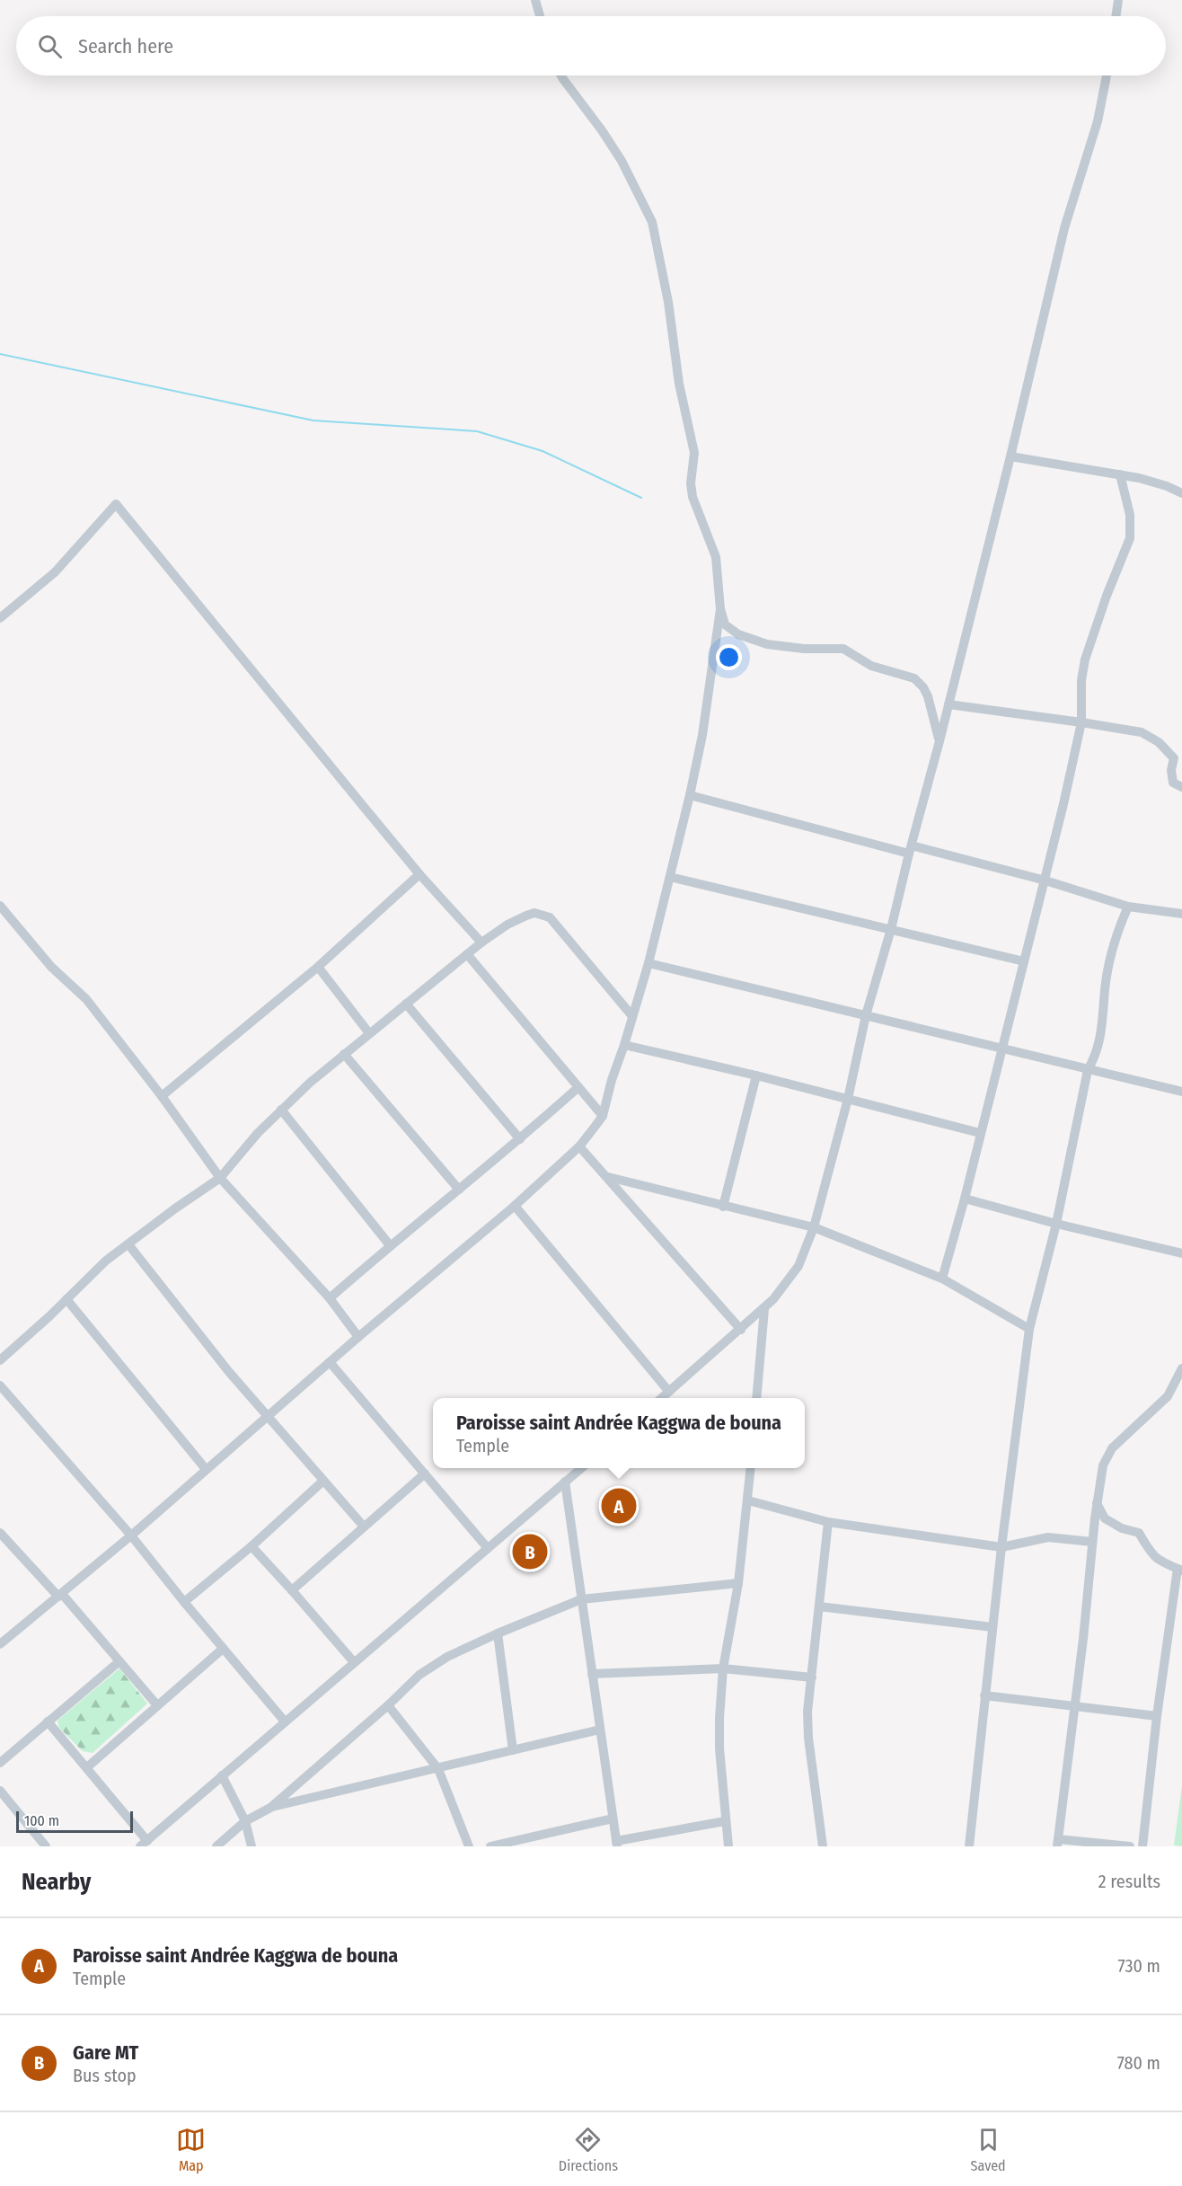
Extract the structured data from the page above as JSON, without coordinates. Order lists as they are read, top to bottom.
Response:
{
  "scale_bar": "100 m",
  "page": {
    "search": "Search here",
    "popup": ["Paroisse saint Andrée Kaggwa de bouna", "Temple"],
    "pins": ["A", "B"],
    "scale": "100 m",
    "heading": ["Nearby", "2 results"],
    "list": [
      {
        "mark": "A",
        "name": "Paroisse saint Andrée Kaggwa de bouna",
        "note": "Temple",
        "value": "730 m"
      },
      {
        "mark": "B",
        "name": "Gare MT",
        "note": "Bus stop",
        "value": "780 m"
      }
    ],
    "nav": ["Map", "Directions", "Saved"]
  }
}
